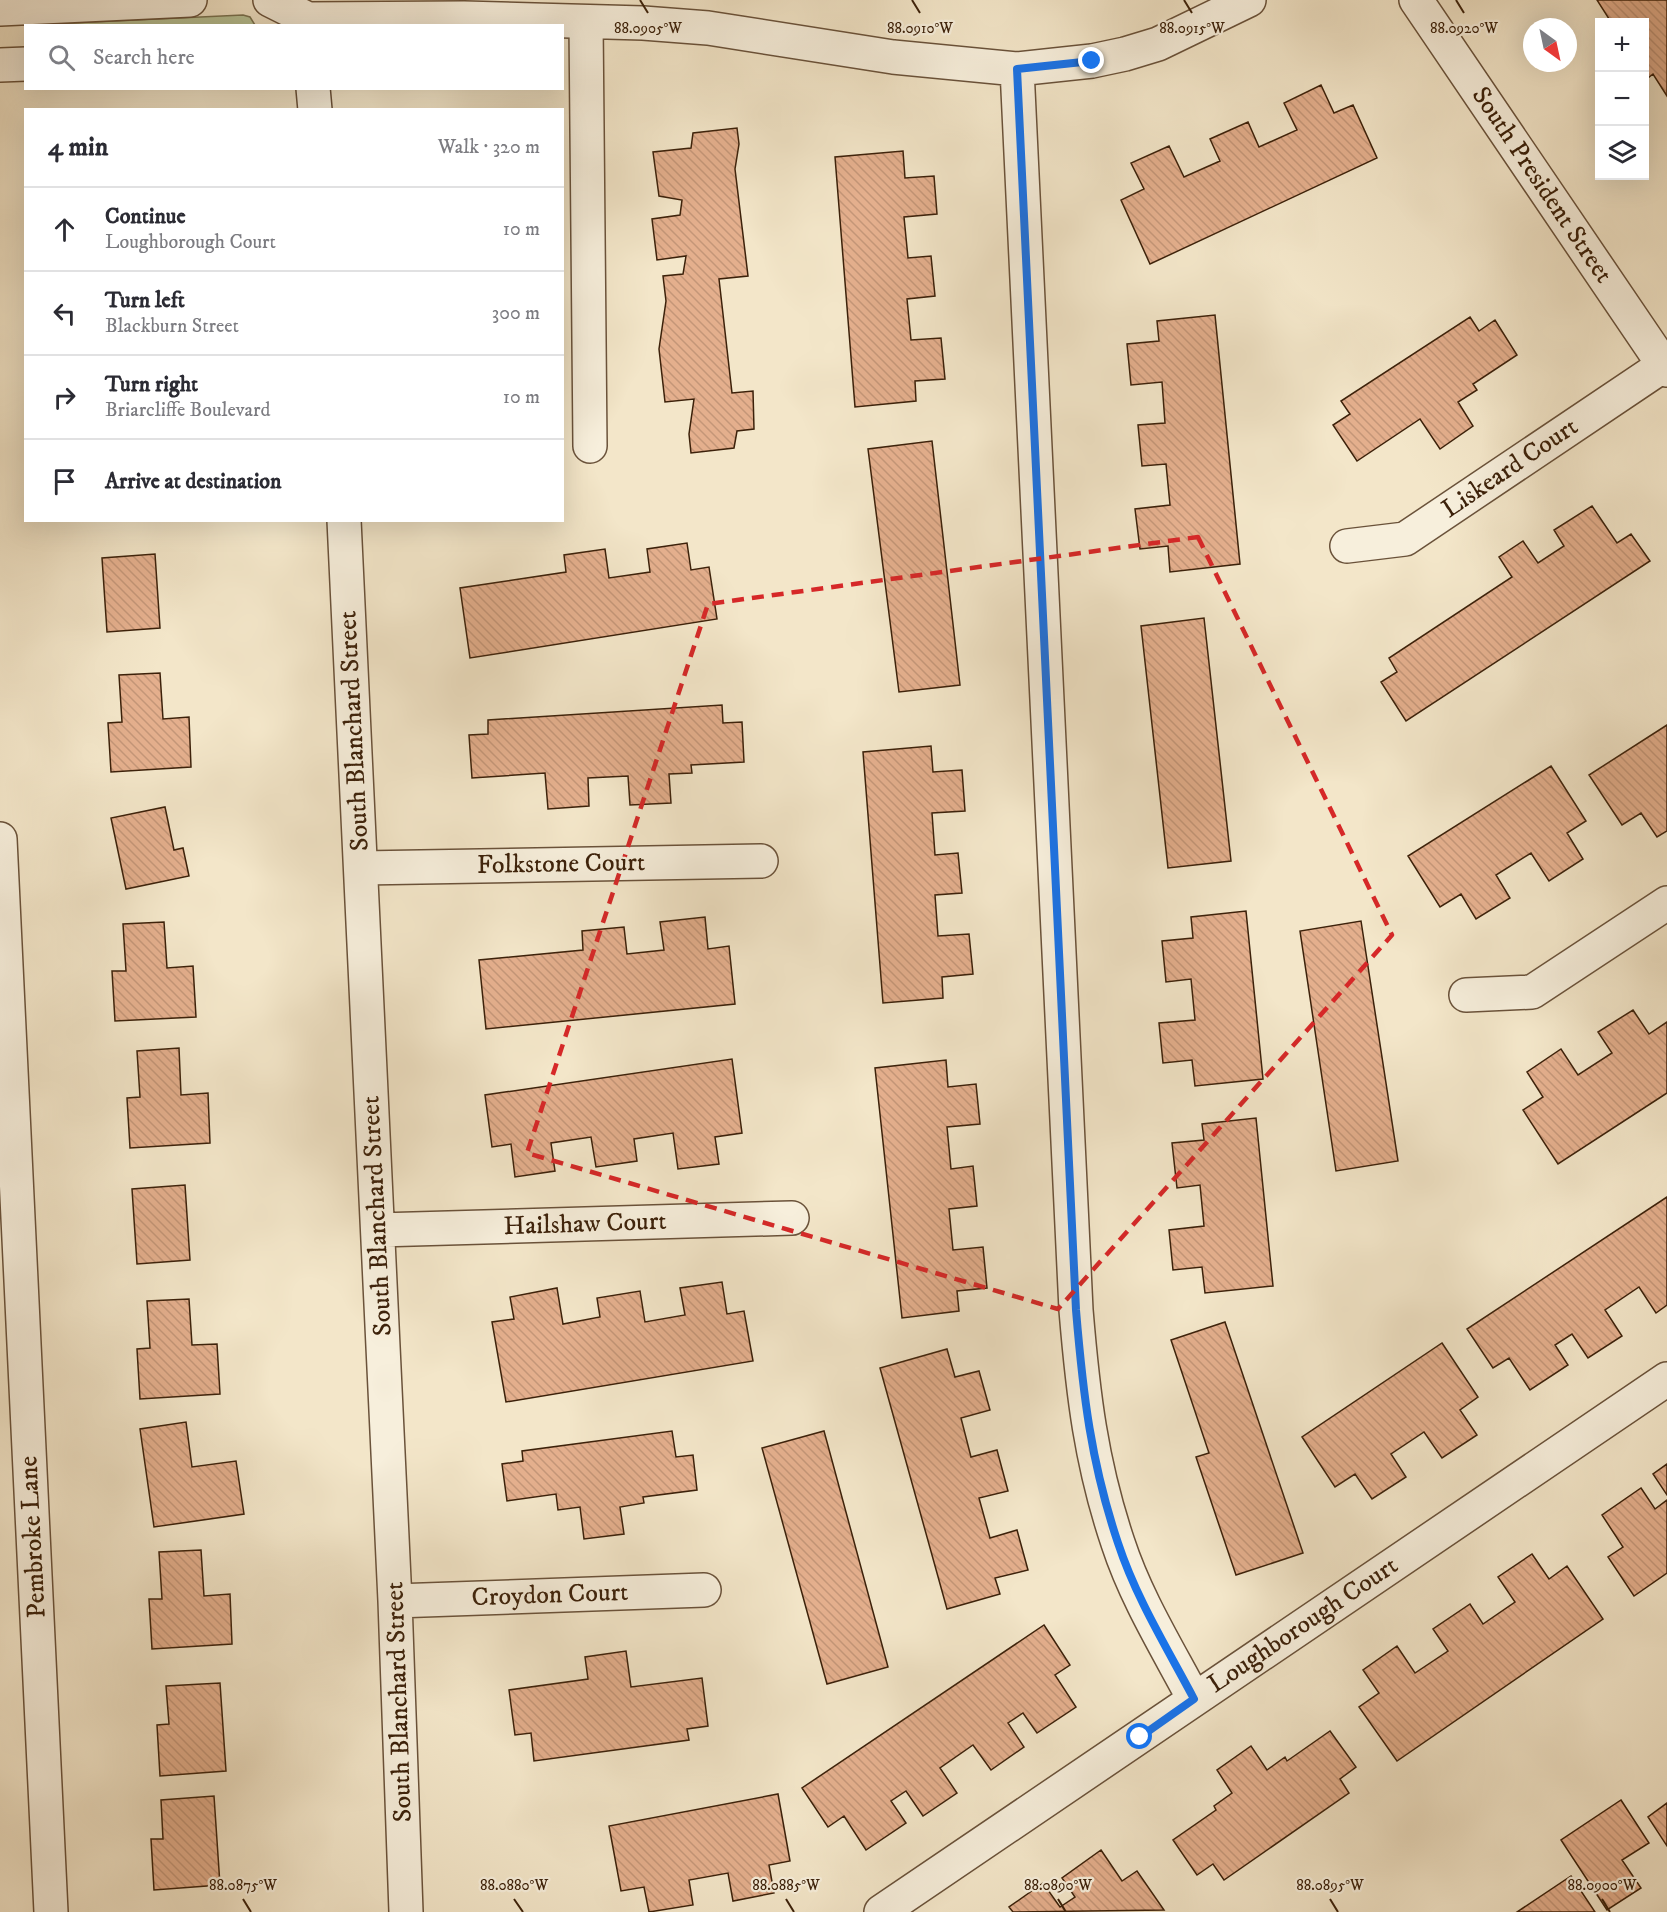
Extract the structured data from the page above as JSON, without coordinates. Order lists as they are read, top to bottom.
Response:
{
  "streets": {
    "street": [
      "South President Street",
      "Liskeard Court",
      "South Blanchard Street",
      "Folkstone Court",
      "Hailshaw Court",
      "Pembroke Lane",
      "Croydon Court",
      "Loughborough Court"
    ]
  },
  "crossings": [
    ["South President Street", "Liskeard Court"],
    ["South Blanchard Street", "Folkstone Court"],
    ["South Blanchard Street", "Hailshaw Court"],
    ["South Blanchard Street", "Croydon Court"]
  ],
  "north": "bottom right",
  "page": {
    "map_buttons": ["+", "−"],
    "search": "Search here",
    "heading": ["4 min", "Walk · 320 m"],
    "list": [
      ["Continue", "Loughborough Court", "10 m"],
      ["Turn left", "Blackburn Street", "300 m"],
      ["Turn right", "Briarcliffe Boulevard", "10 m"],
      "Arrive at destination"
    ]
  },
  "coordinates": [
    "88.0905°W",
    "88.0910°W",
    "88.0915°W",
    "88.0920°W",
    "88.0875°W",
    "88.0880°W",
    "88.0885°W",
    "88.0890°W",
    "88.0895°W",
    "88.0900°W"
  ]
}
